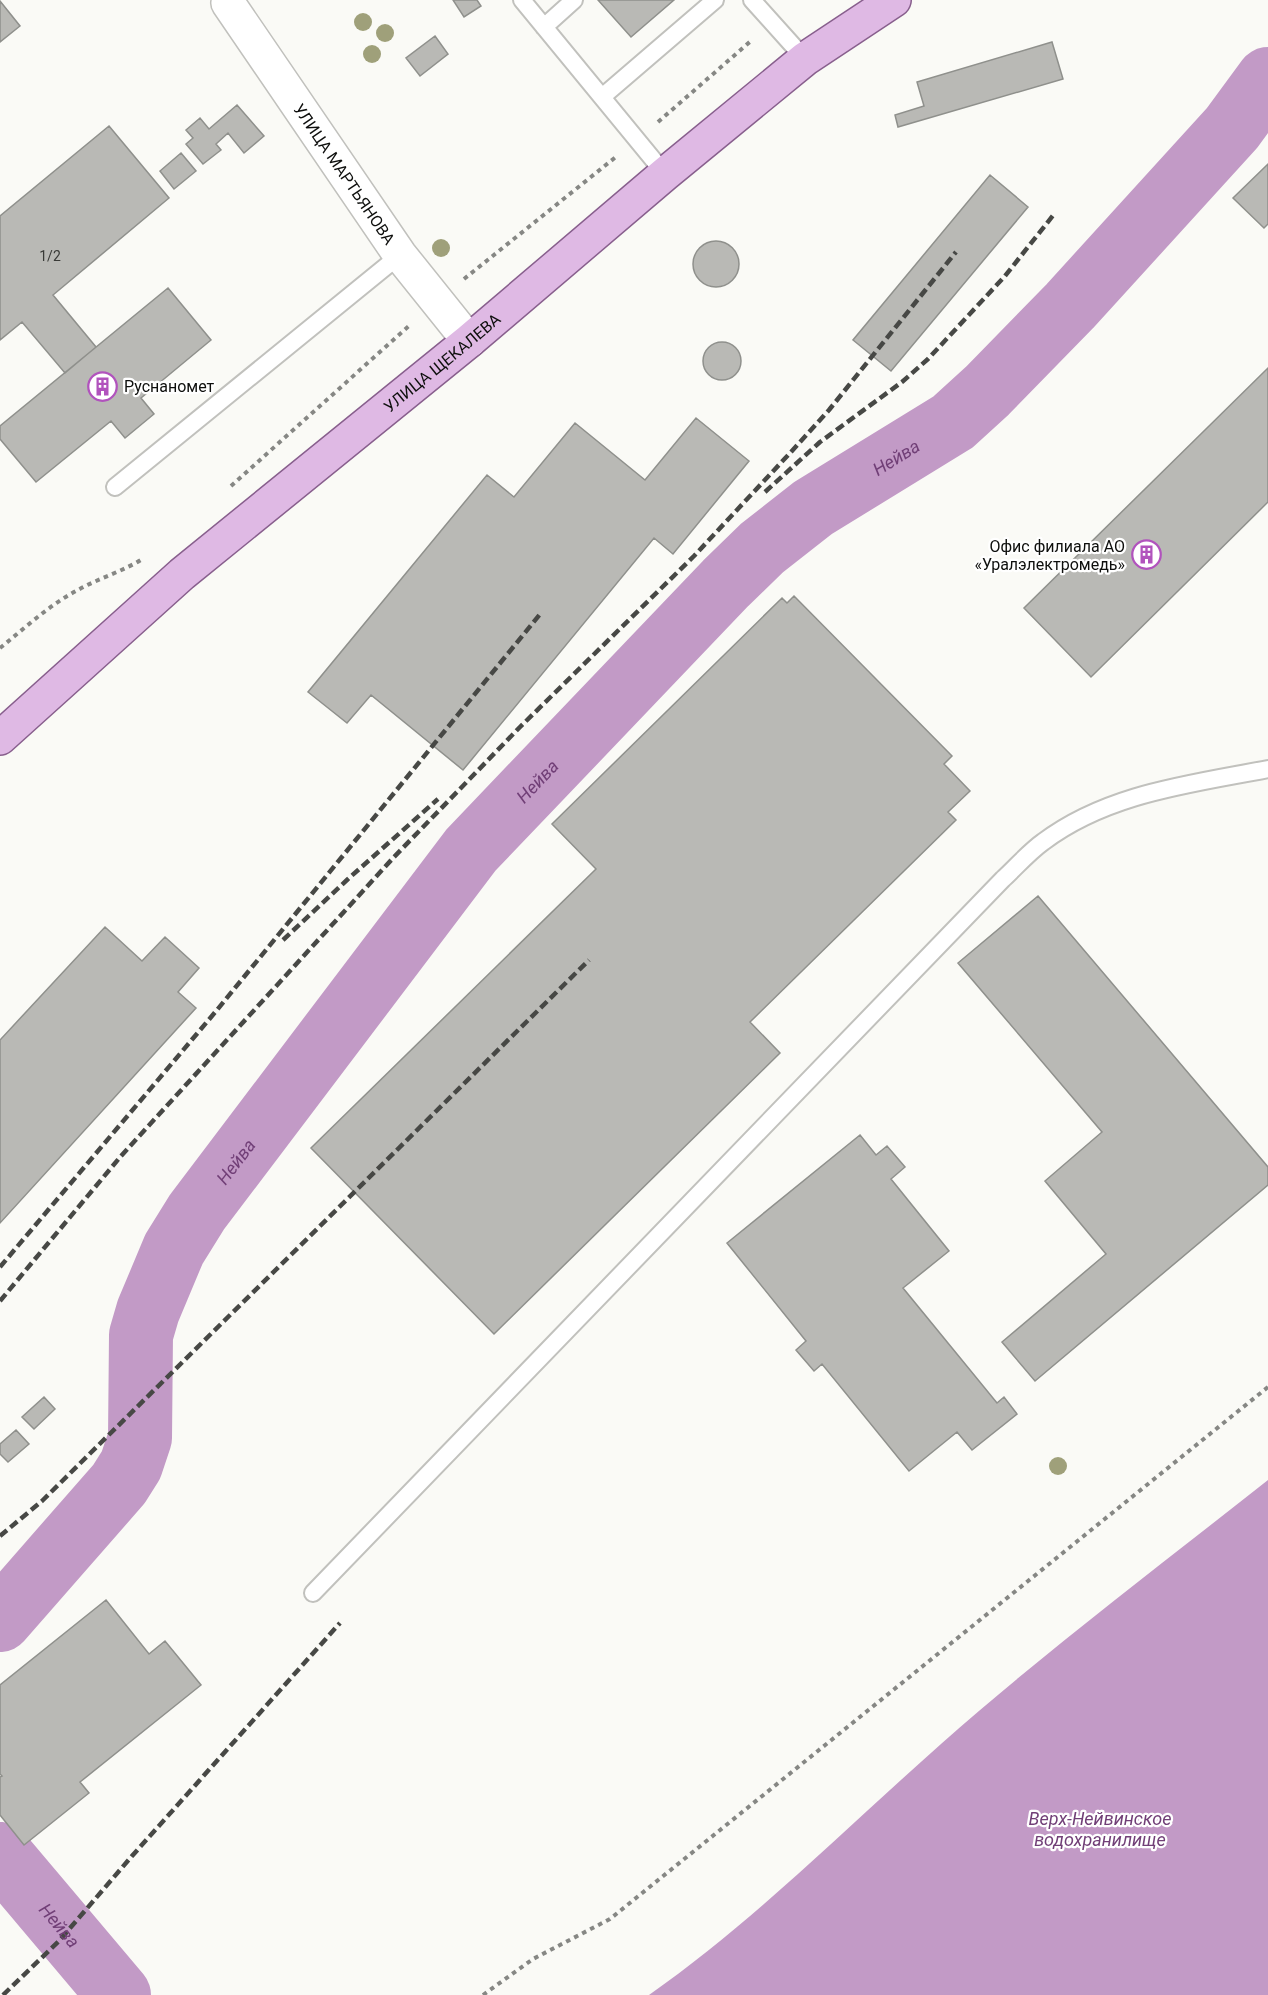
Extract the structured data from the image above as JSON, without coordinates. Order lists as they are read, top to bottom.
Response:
{
  "streets": {
    "main road": ["УЛИЦА ЩЕКАЛЕВА"],
    "street": ["УЛИЦА МАРТЬЯНОВА"]
  },
  "crossings": [
    ["УЛИЦА МАРТЬЯНОВА", "УЛИЦА ЩЕКАЛЕВА"]
  ],
  "water": ["Нейва", "Верх-Нейвинское водохранилище"],
  "places": {
    "building": ["Руснаномет", "Офис филиала АО «Уралэлектромедь»"]
  },
  "house_numbers": ["1/2"]
}
